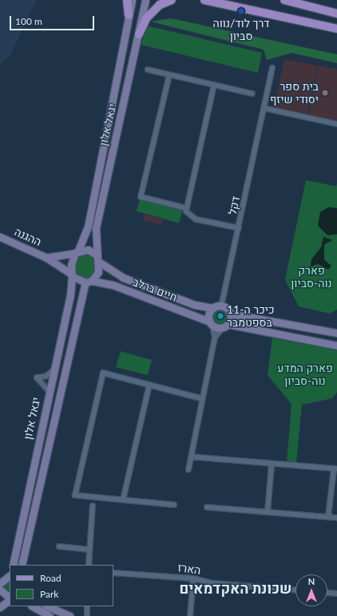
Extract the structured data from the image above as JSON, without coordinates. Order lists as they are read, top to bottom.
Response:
{
  "streets": {
    "street": [
      "יגאל אלון",
      "דקל",
      "ההגנה",
      "חיים ברלב",
      "הארז"
    ]
  },
  "crossings": [
    ["יגאל אלון", "ההגנה"],
    ["יגאל אלון", "חיים ברלב"],
    ["דקל", "חיים ברלב"],
    ["ההגנה", "חיים ברלב"]
  ],
  "districts": ["שכונת האקדמאים"],
  "parks": ["פארק נוה-סביון", "פארק המדע נוה-סביון"],
  "places": ["דרך לוד/נווה סביון", "בית ספר יסודי שיזף", "כיכר ה-11 בספטמבר"],
  "legend": ["Road", "Park"],
  "scale_bar": "100 m",
  "north": "top"
}
